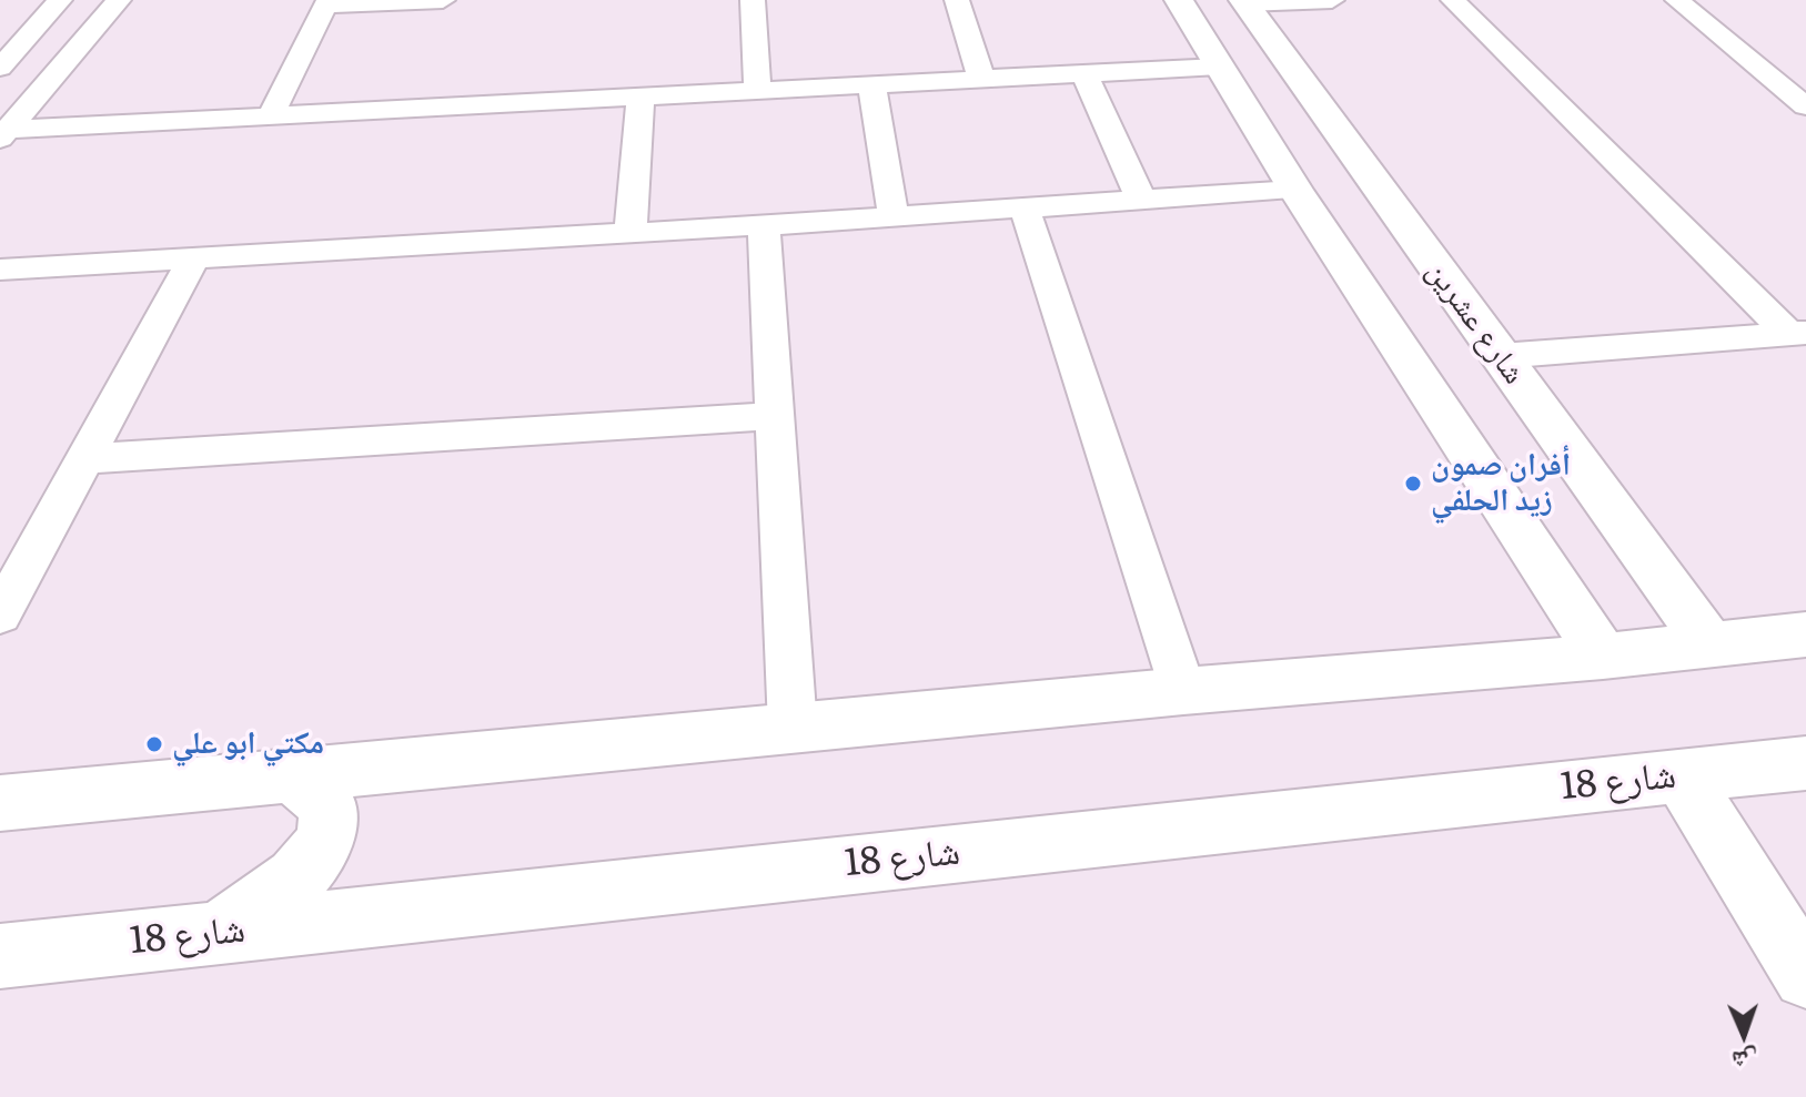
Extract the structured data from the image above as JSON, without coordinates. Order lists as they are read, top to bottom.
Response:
{
  "streets": {
    "street": ["شارع عشرين", "شارع 18"]
  },
  "places": ["أفران صمون زيد الحلفي", "مكتي ابو علي"],
  "north": "bottom"
}
